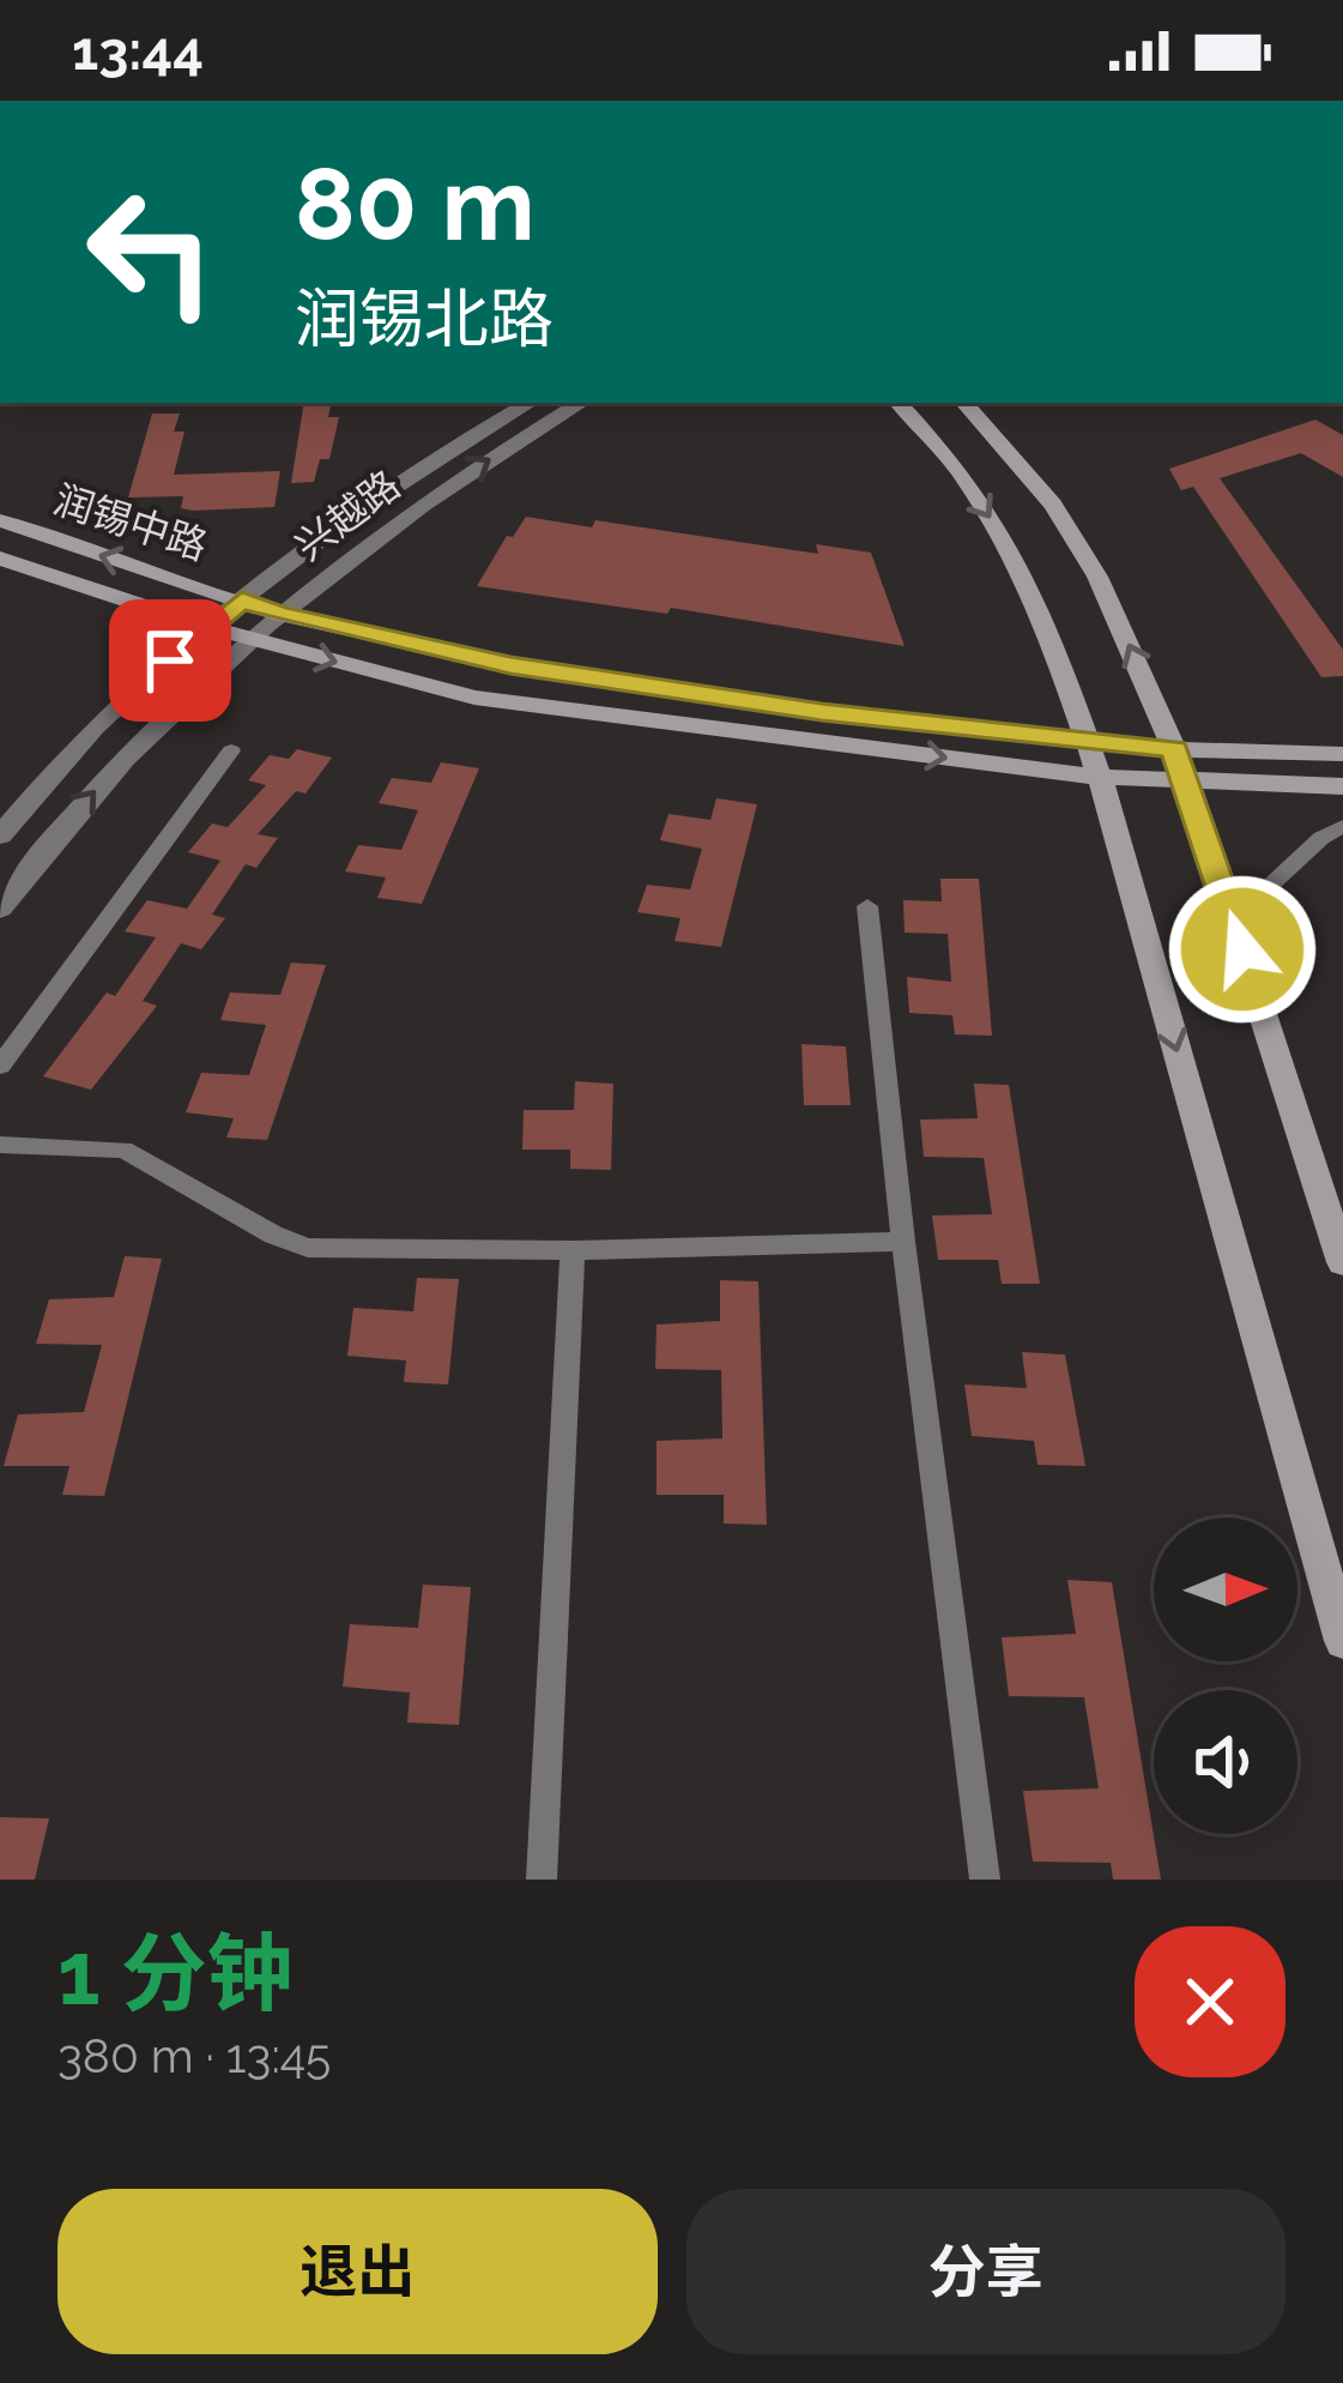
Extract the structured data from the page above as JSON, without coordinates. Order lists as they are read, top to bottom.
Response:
{
  "streets": {
    "main road": ["润锡中路"],
    "street": ["兴越路"]
  },
  "crossings": [
    ["兴越路", "润锡中路"]
  ],
  "north": "right",
  "page": {
    "status": "13:44",
    "turn": ["80 m", "润锡北路"],
    "heading": ["1 分钟", "380 m · 13:45"],
    "buttons": ["退出", "分享"]
  }
}
